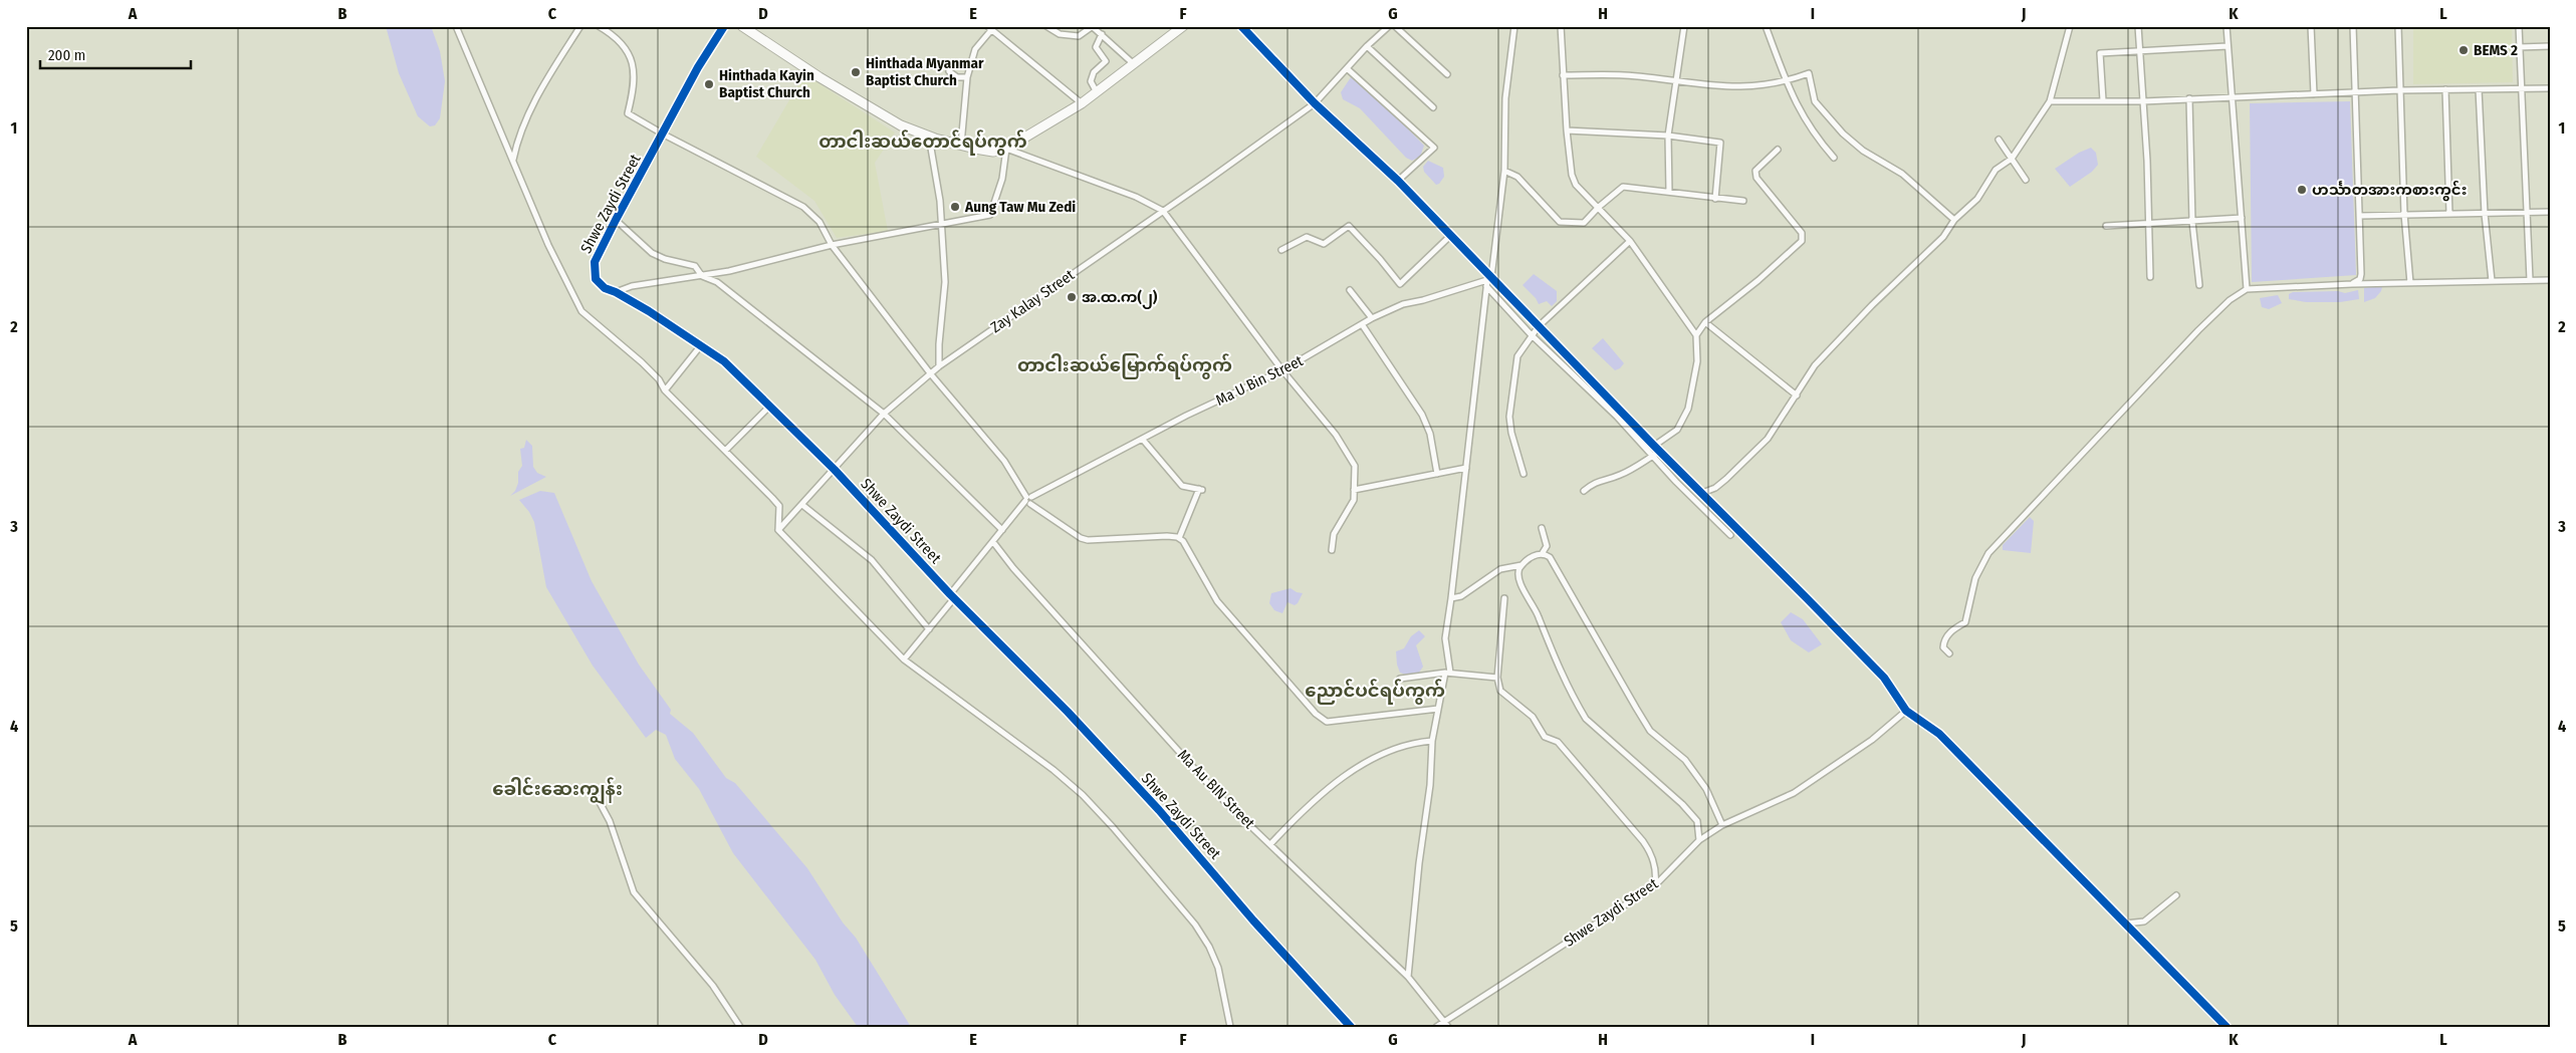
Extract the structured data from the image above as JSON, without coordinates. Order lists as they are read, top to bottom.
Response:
{
  "streets": {
    "street": [
      "Shwe Zaydi Street",
      "Zay Kalay Street",
      "Ma U Bin Street",
      "Ma Au BIN Street"
    ]
  },
  "crossings": [
    ["Shwe Zaydi Street", "Zay Kalay Street"],
    ["Shwe Zaydi Street", "Ma U Bin Street"],
    ["Shwe Zaydi Street", "Ma Au BIN Street"],
    ["Ma U Bin Street", "Ma Au BIN Street"]
  ],
  "districts": [
    "တာငါးဆယ်တောင်ရပ်ကွက်",
    "တာငါးဆယ်မြောက်ရပ်ကွက်",
    "ညောင်ပင်ရပ်ကွက်",
    "ခေါင်းဆေးကျွန်း"
  ],
  "places": [
    "BEMS 2",
    "Hinthada Myanmar Baptist Church",
    "Hinthada Kayin Baptist Church",
    "ဟင်္သာတအားကစားကွင်း",
    "Aung Taw Mu Zedi",
    "အ.ထ.က(၂)"
  ],
  "scale_bar": "200 m",
  "grid": {
    "columns": [
      "A",
      "B",
      "C",
      "D",
      "E",
      "F",
      "G",
      "H",
      "I",
      "J",
      "K",
      "L"
    ],
    "rows": [
      "1",
      "2",
      "3",
      "4",
      "5"
    ]
  }
}
